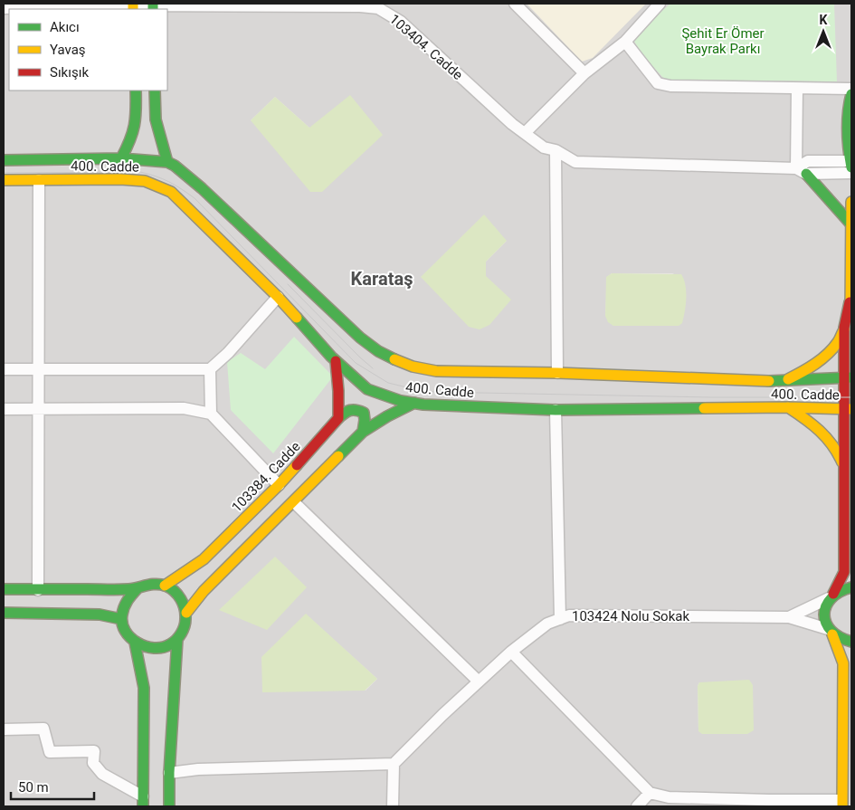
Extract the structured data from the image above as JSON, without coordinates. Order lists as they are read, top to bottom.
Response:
{
  "streets": {
    "main road": ["400. Cadde", "103384. Cadde"],
    "street": ["103404. Cadde", "103424 Nolu Sokak"]
  },
  "districts": ["Karataş"],
  "parks": ["Şehit Er Ömer Bayrak Parkı"],
  "legend": ["Akıcı", "Yavaş", "Sıkışık"],
  "scale_bar": "50 m",
  "north": "top"
}
